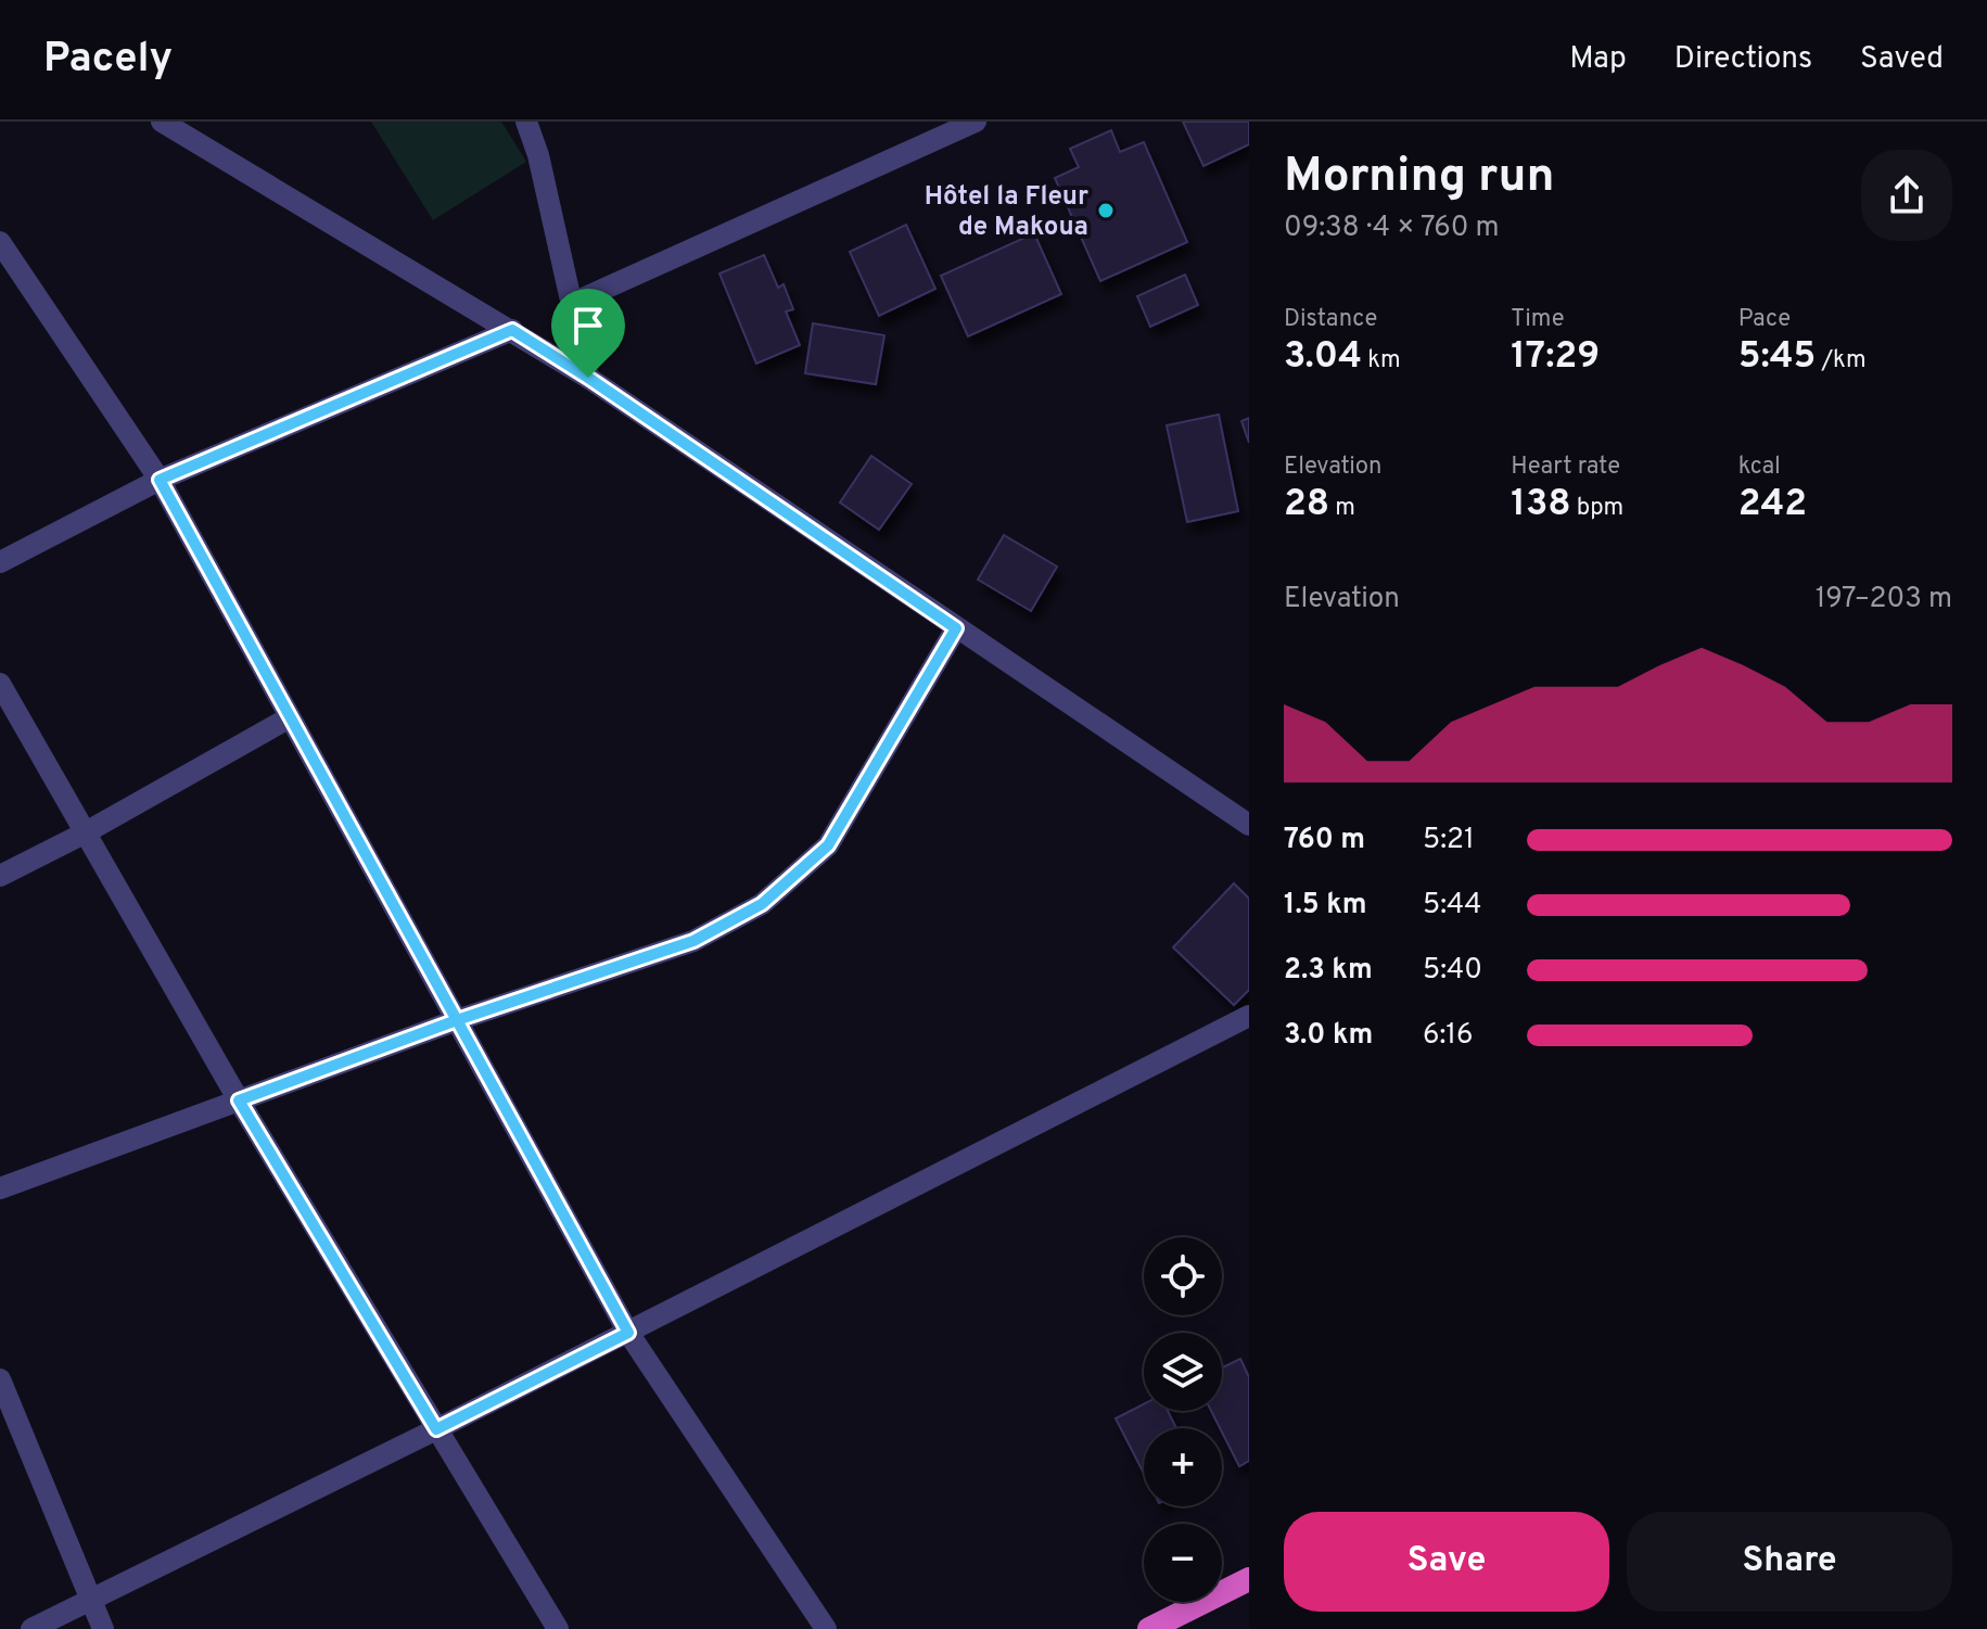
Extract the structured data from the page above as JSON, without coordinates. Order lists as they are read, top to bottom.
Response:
{
  "places": ["Hôtel la Fleur de Makoua"],
  "page": {
    "header": "Pacely",
    "nav": ["Map", "Directions", "Saved"],
    "heading": ["Morning run", "09:38 · 4 × 760 m"],
    "stats": [
      ["Distance", "3.04 km"],
      ["Time", "17:29"],
      ["Pace", "5:45 /km"],
      ["Elevation", "28 m"],
      ["Heart rate", "138 bpm"],
      ["kcal", "242"]
    ],
    "chart": ["Elevation", "197–203 m"],
    "list": [
      {
        "name": "760 m",
        "note": "5:21"
      },
      {
        "name": "1.5 km",
        "note": "5:44"
      },
      {
        "name": "2.3 km",
        "note": "5:40"
      },
      {
        "name": "3.0 km",
        "note": "6:16"
      }
    ],
    "map_buttons": ["+", "−"],
    "buttons": ["Save", "Share"]
  }
}
